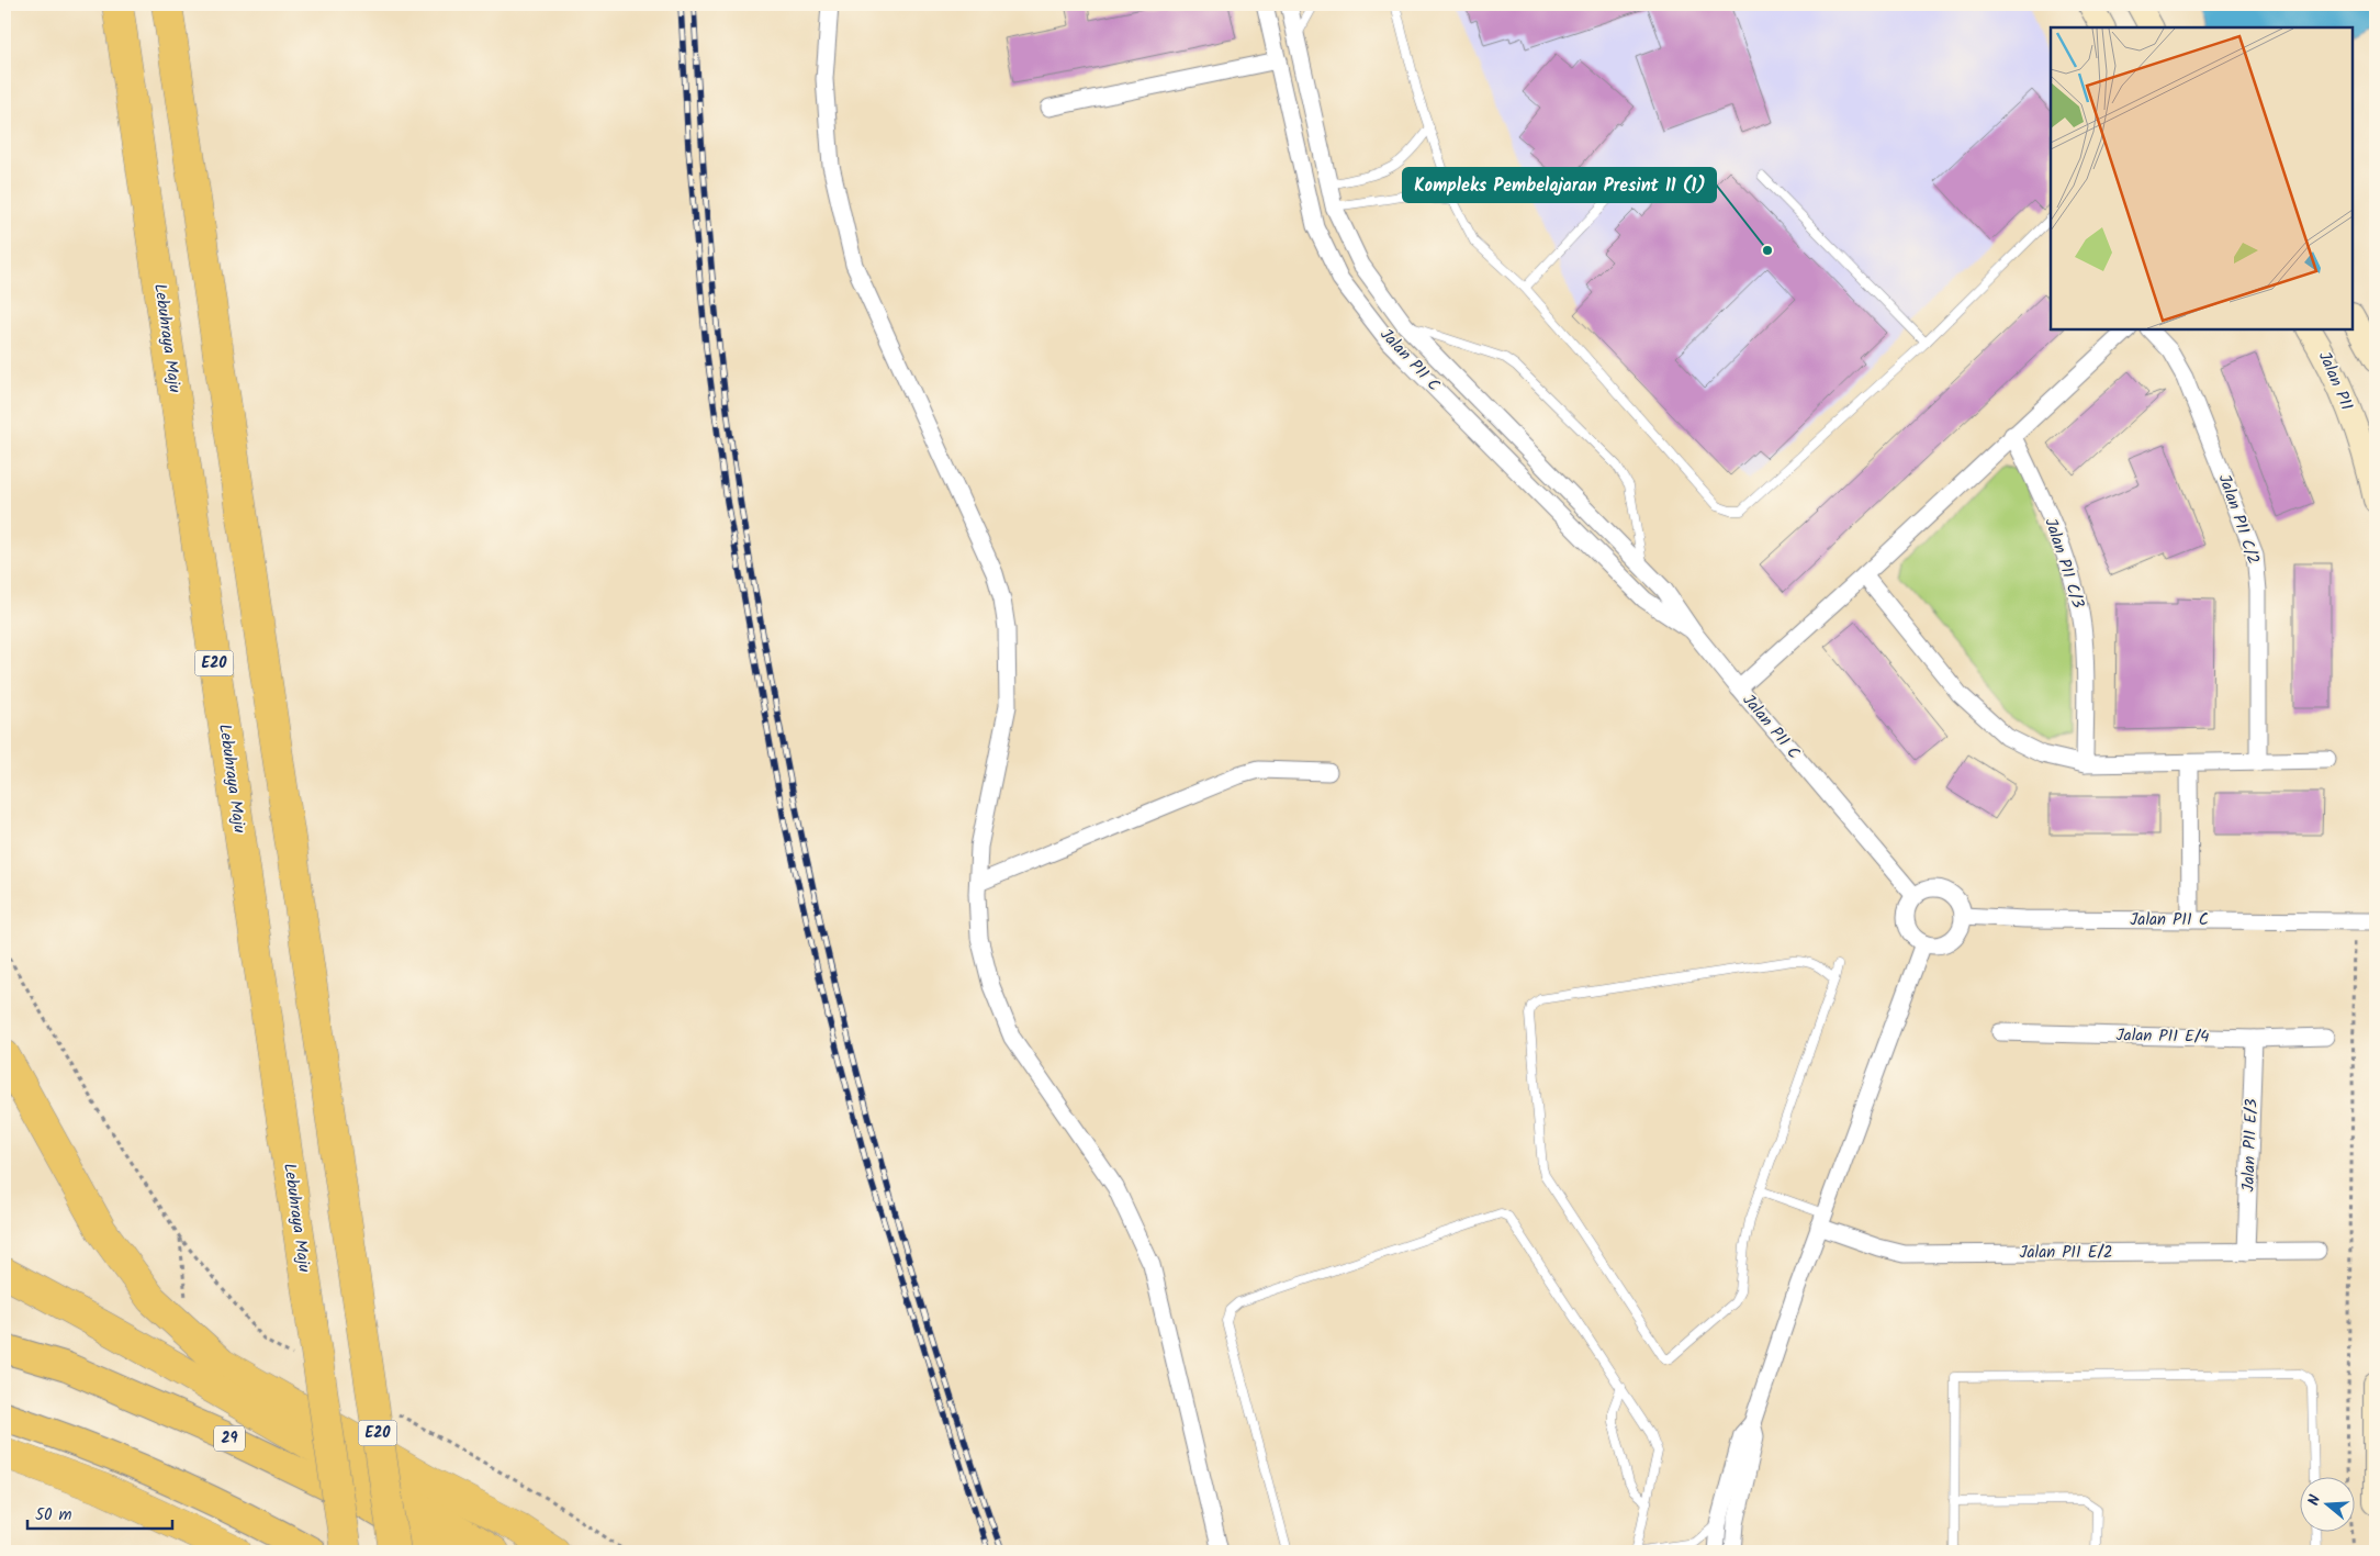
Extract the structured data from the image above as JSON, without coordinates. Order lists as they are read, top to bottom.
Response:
{
  "streets": {
    "highway": ["Lebuhraya Maju", "E20", "29"],
    "main road": ["Jalan P11"],
    "street": [
      "Jalan P11 C",
      "Jalan P11 C/2",
      "Jalan P11 C/3",
      "Jalan P11 E/4",
      "Jalan P11 E/3",
      "Jalan P11 E/2"
    ]
  },
  "crossings": [
    ["Jalan P11 E/4", "Jalan P11 E/3"],
    ["Jalan P11 E/3", "Jalan P11 E/2"]
  ],
  "places": ["Kompleks Pembelajaran Presint 11 (1)"],
  "scale_bar": "50 m",
  "north": "left"
}
